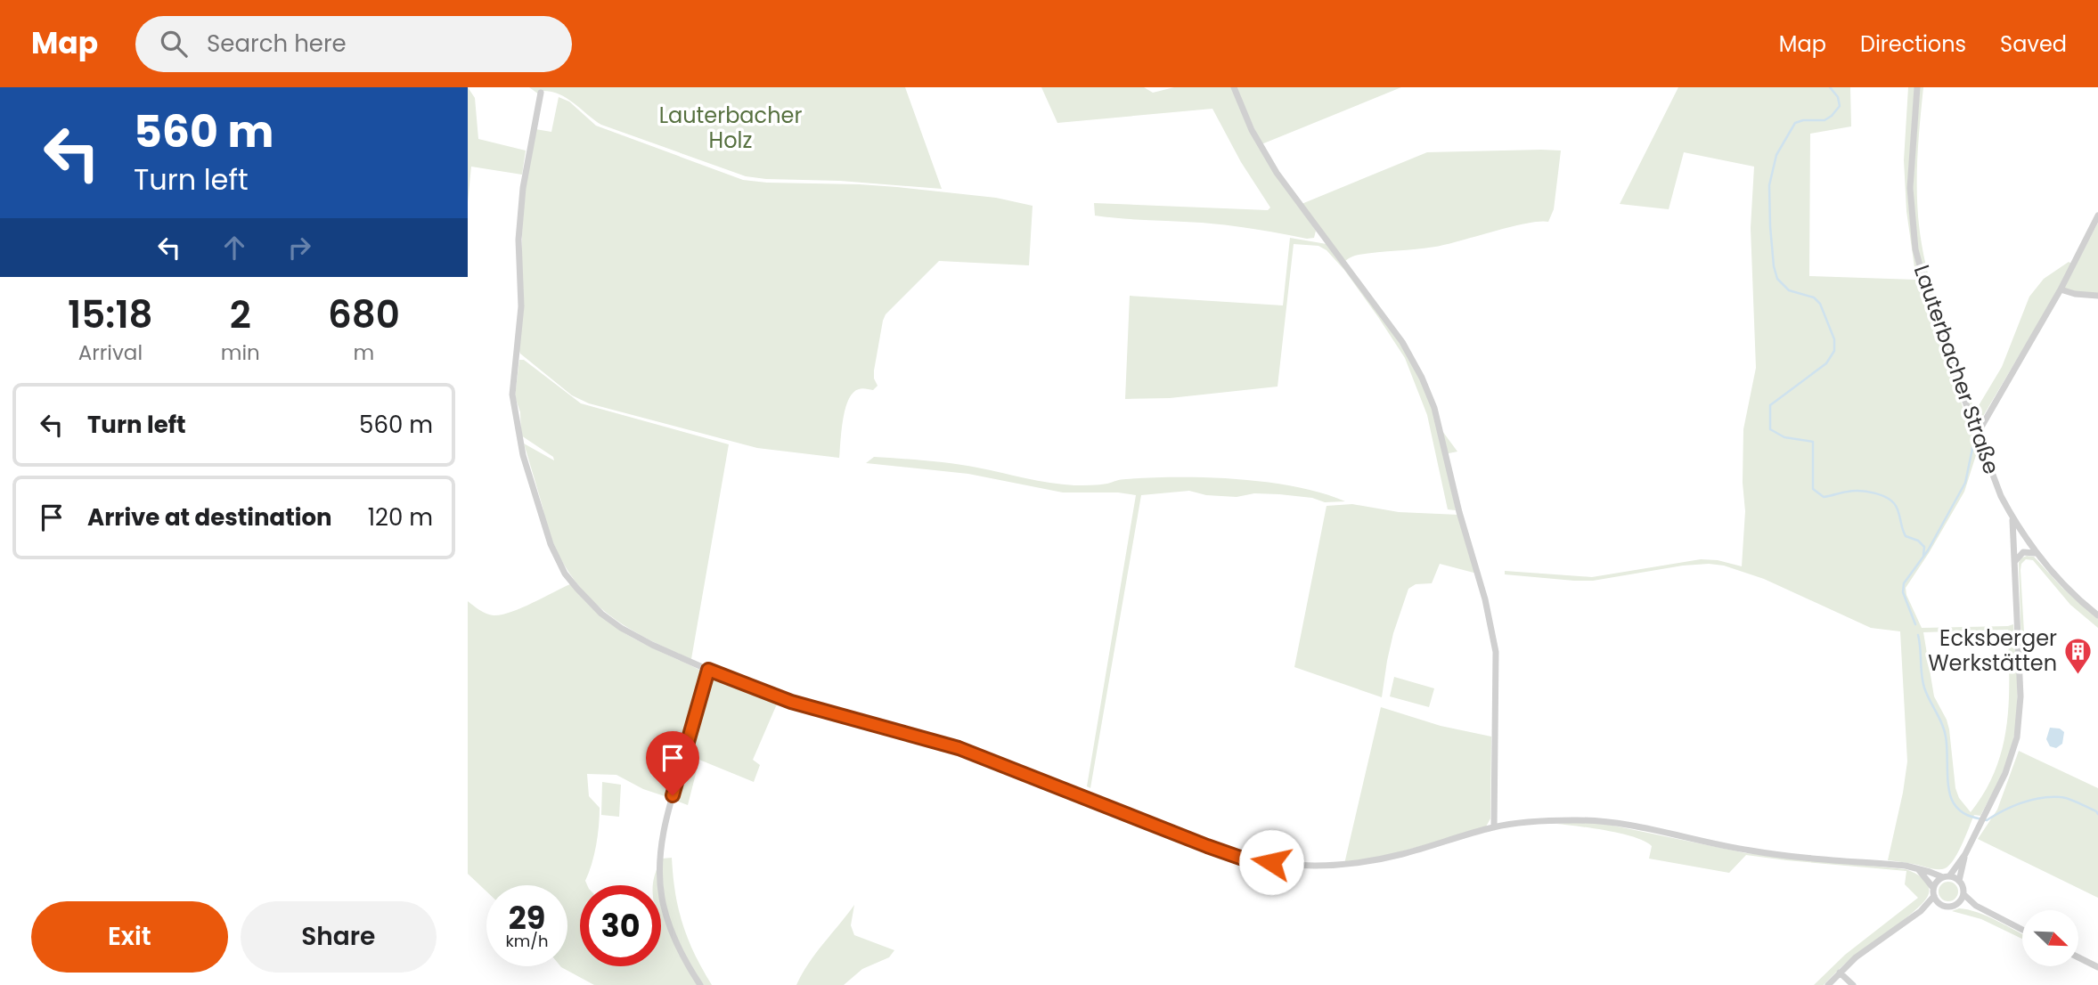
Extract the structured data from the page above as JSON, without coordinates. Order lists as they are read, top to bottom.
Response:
{
  "streets": {
    "street": ["Lauterbacher Straße"]
  },
  "parks": ["Lauterbacher Holz"],
  "places": {
    "building": ["Ecksberger Werkstätten"]
  },
  "north": "bottom right",
  "page": {
    "header": "Map",
    "search": "Search here",
    "nav": ["Map", "Directions", "Saved"],
    "turn": ["560 m", "Turn left"],
    "eta": [
      "15:18",
      "Arrival",
      "2",
      "min",
      "680",
      "m"
    ],
    "list": [
      {
        "name": "Turn left",
        "value": "560 m"
      },
      {
        "name": "Arrive at destination",
        "value": "120 m"
      }
    ],
    "speed": "29 km/h",
    "limit": "30",
    "buttons": ["Exit", "Share"]
  }
}
